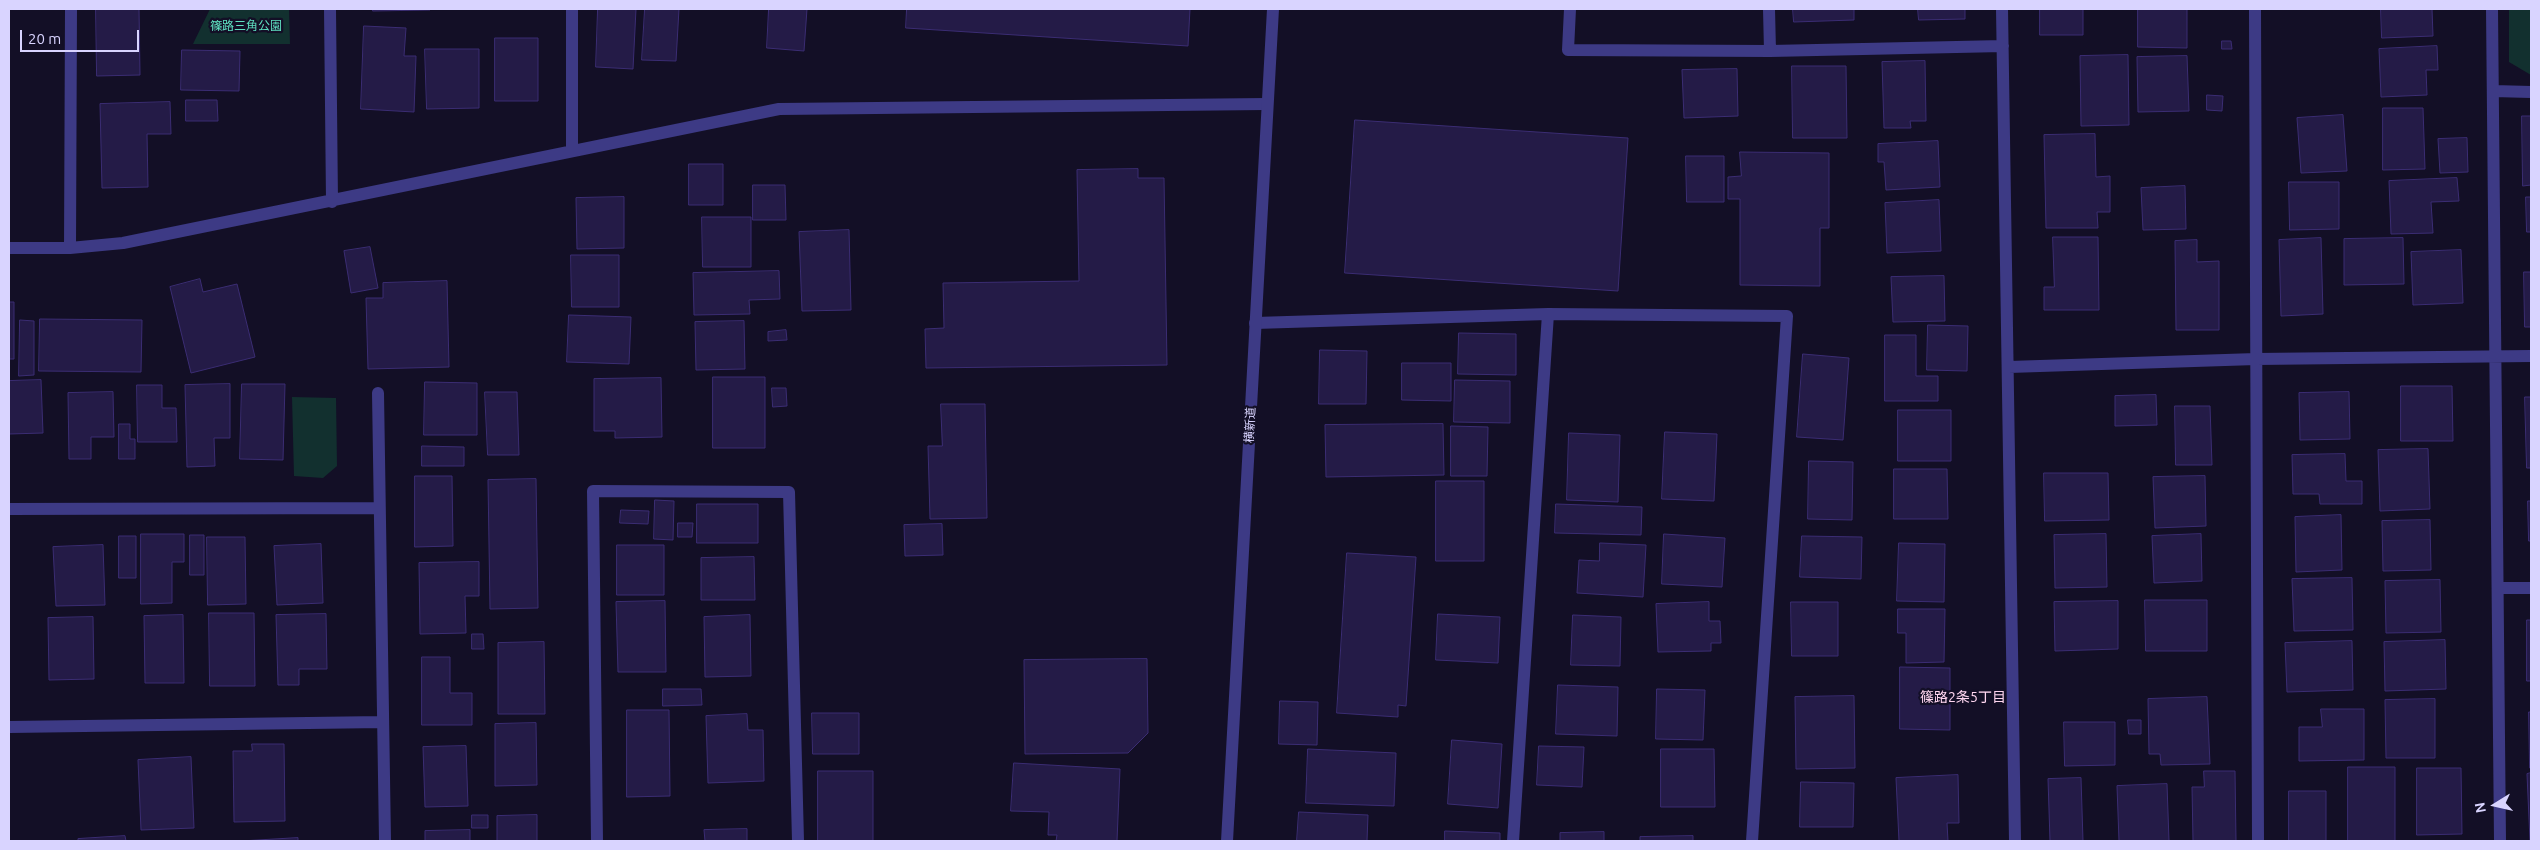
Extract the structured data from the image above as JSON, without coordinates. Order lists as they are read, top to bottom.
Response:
{
  "streets": {
    "street": ["横新道"]
  },
  "districts": ["篠路2条5丁目"],
  "parks": ["篠路三角公園"],
  "scale_bar": "20 m",
  "north": "left"
}
